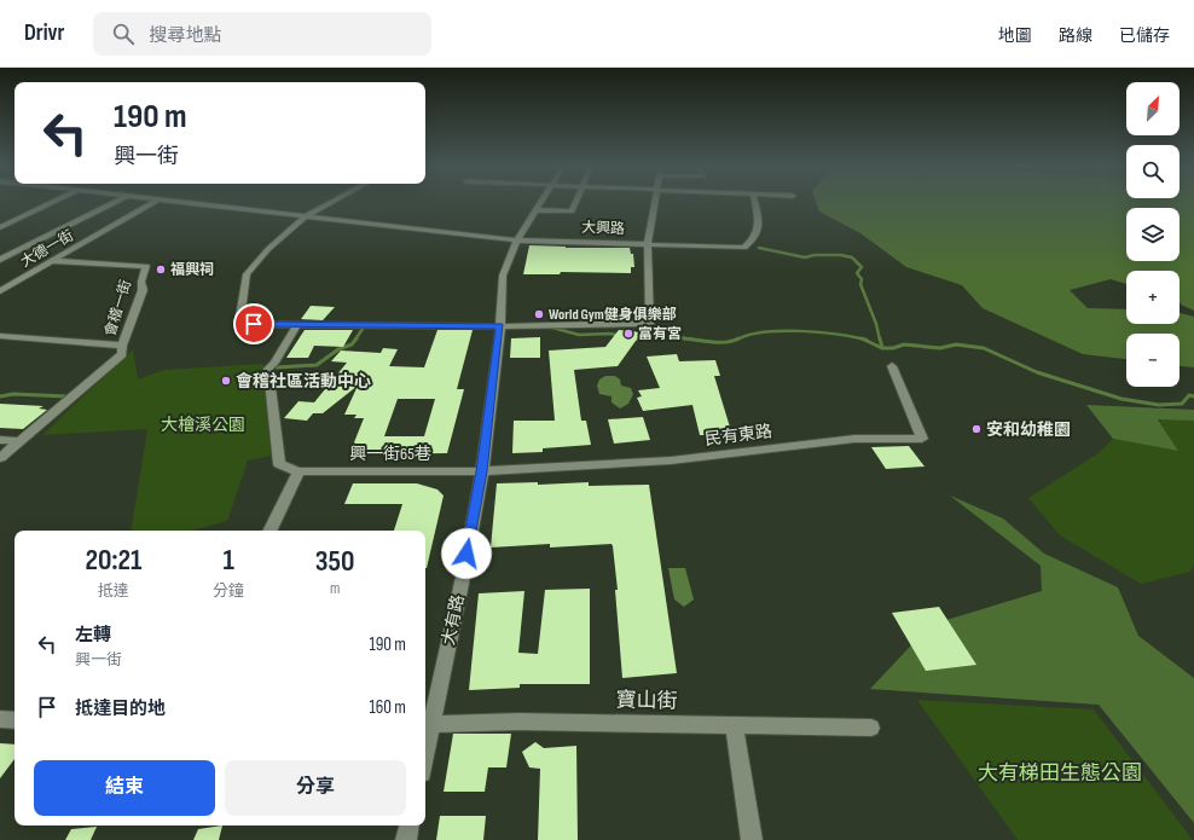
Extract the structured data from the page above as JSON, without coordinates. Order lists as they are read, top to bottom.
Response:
{
  "streets": {
    "street": [
      "大興路",
      "大德一街",
      "會稽一街",
      "民有東路",
      "興一街65巷",
      "大有路",
      "寶山街"
    ]
  },
  "crossings": [
    ["大興路", "大有路"],
    ["大德一街", "會稽一街"],
    ["民有東路", "興一街65巷"],
    ["民有東路", "大有路"],
    ["興一街65巷", "大有路"],
    ["大有路", "寶山街"]
  ],
  "parks": ["大檜溪公園", "大有梯田生態公園"],
  "places": [
    "福興祠",
    "World Gym健身俱樂部",
    "富有宮",
    "會稽社區活動中心",
    "安和幼稚園"
  ],
  "north": "top right",
  "page": {
    "header": "Drivr",
    "search": "搜尋地點",
    "nav": ["地圖", "路線", "已儲存"],
    "map_buttons": ["+", "−"],
    "turn": ["190 m", "興一街"],
    "eta": [
      "20:21",
      "抵達",
      "1",
      "分鐘",
      "350",
      "m"
    ],
    "list": [
      {
        "name": "左轉",
        "note": "興一街",
        "value": "190 m"
      },
      {
        "name": "抵達目的地",
        "value": "160 m"
      }
    ],
    "buttons": ["結束", "分享"]
  }
}
